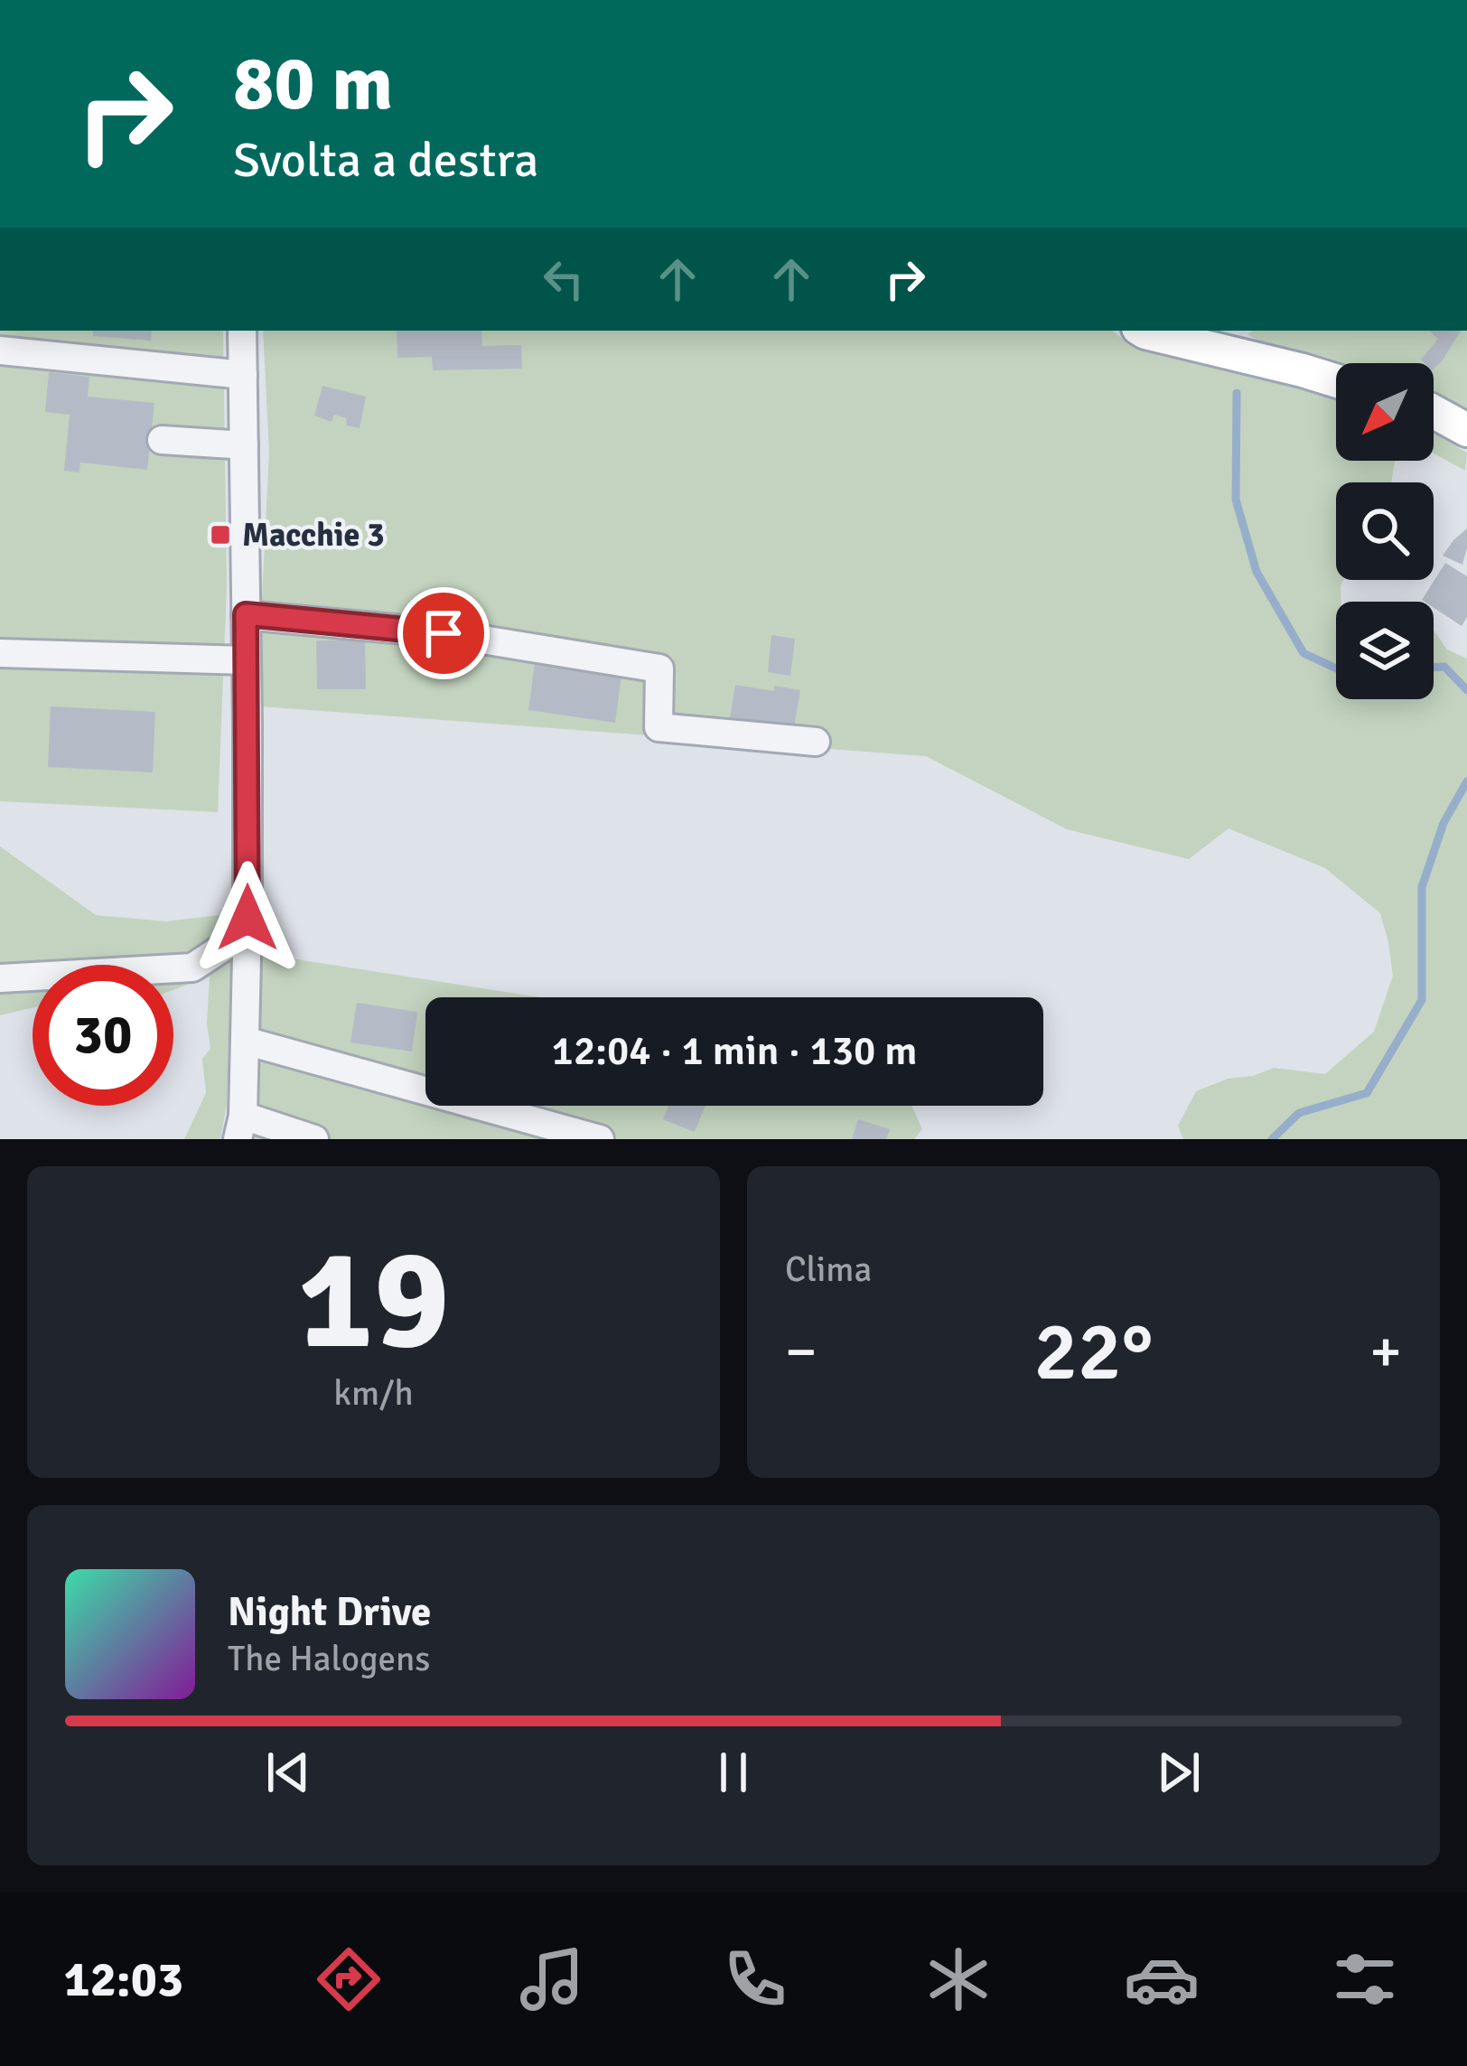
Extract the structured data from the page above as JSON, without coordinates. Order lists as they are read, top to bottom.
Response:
{
  "places": {
    "transit": ["Macchie 3"]
  },
  "north": "bottom left",
  "page": {
    "turn": ["80 m", "Svolta a destra"],
    "limit": "30",
    "trip": "12:04 · 1 min · 130 m",
    "tile": [
      ["19", "km/h"],
      "Clima"
    ],
    "heat": ["−", "22°", "+"],
    "song": ["Night Drive", "The Halogens"],
    "tabs": "12:03"
  }
}
